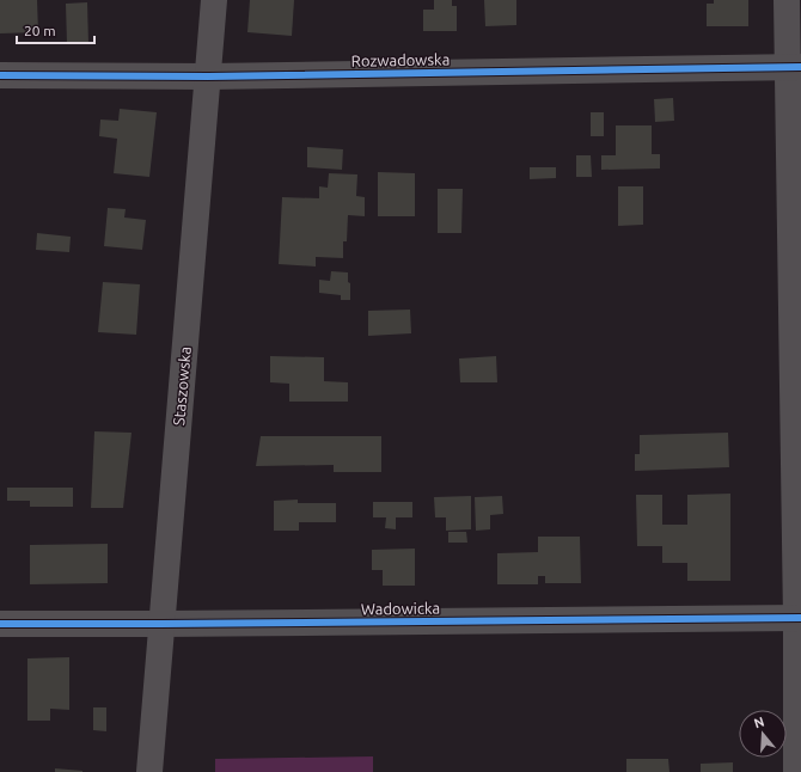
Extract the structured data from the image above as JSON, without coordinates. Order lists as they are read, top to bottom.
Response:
{
  "streets": {
    "street": ["Rozwadowska", "Staszowska", "Wadowicka"]
  },
  "crossings": [
    ["Rozwadowska", "Staszowska"],
    ["Staszowska", "Wadowicka"]
  ],
  "scale_bar": "20 m",
  "north": "top"
}
